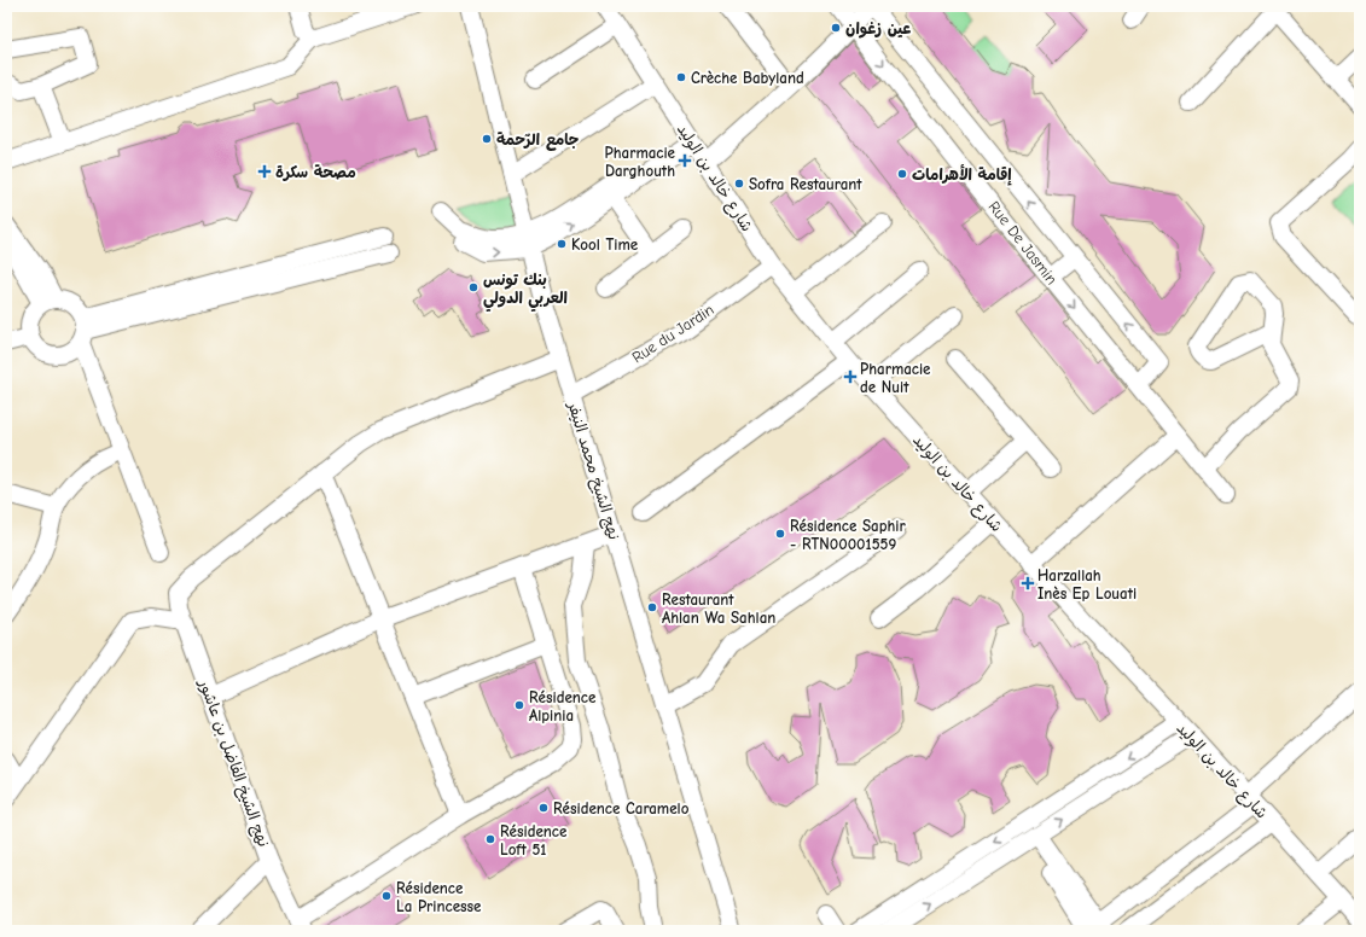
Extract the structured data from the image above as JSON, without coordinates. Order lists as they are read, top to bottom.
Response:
{
  "streets": {
    "street": [
      "شارع خالد بن الوليد",
      "Rue De Jasmin",
      "Rue du Jardin",
      "نهج الشيخ محمد النيفر",
      "نهج الشيخ الفاضل بن عاشور"
    ]
  },
  "crossings": [
    ["شارع خالد بن الوليد", "Rue du Jardin"],
    ["Rue du Jardin", "نهج الشيخ محمد النيفر"]
  ],
  "places": {
    "other": [
      "عين زغوان",
      "Crèche Babyland",
      "جامع الرٌحمة",
      "إقامة الأهرامات",
      "Sofra Restaurant",
      "Kool Time",
      "بنك تونس العربي الدولي",
      "Résidence Saphir - RTN00001559",
      "Restaurant Ahlan Wa Sahlan",
      "Résidence Alpinia",
      "Résidence Caramelo",
      "Résidence Loft 51",
      "Résidence La Princesse"
    ],
    "health": [
      "Pharmacie Darghouth",
      "مصحة سكرة",
      "Pharmacie de Nuit",
      "Harzallah Inès Ep Louati"
    ]
  }
}
